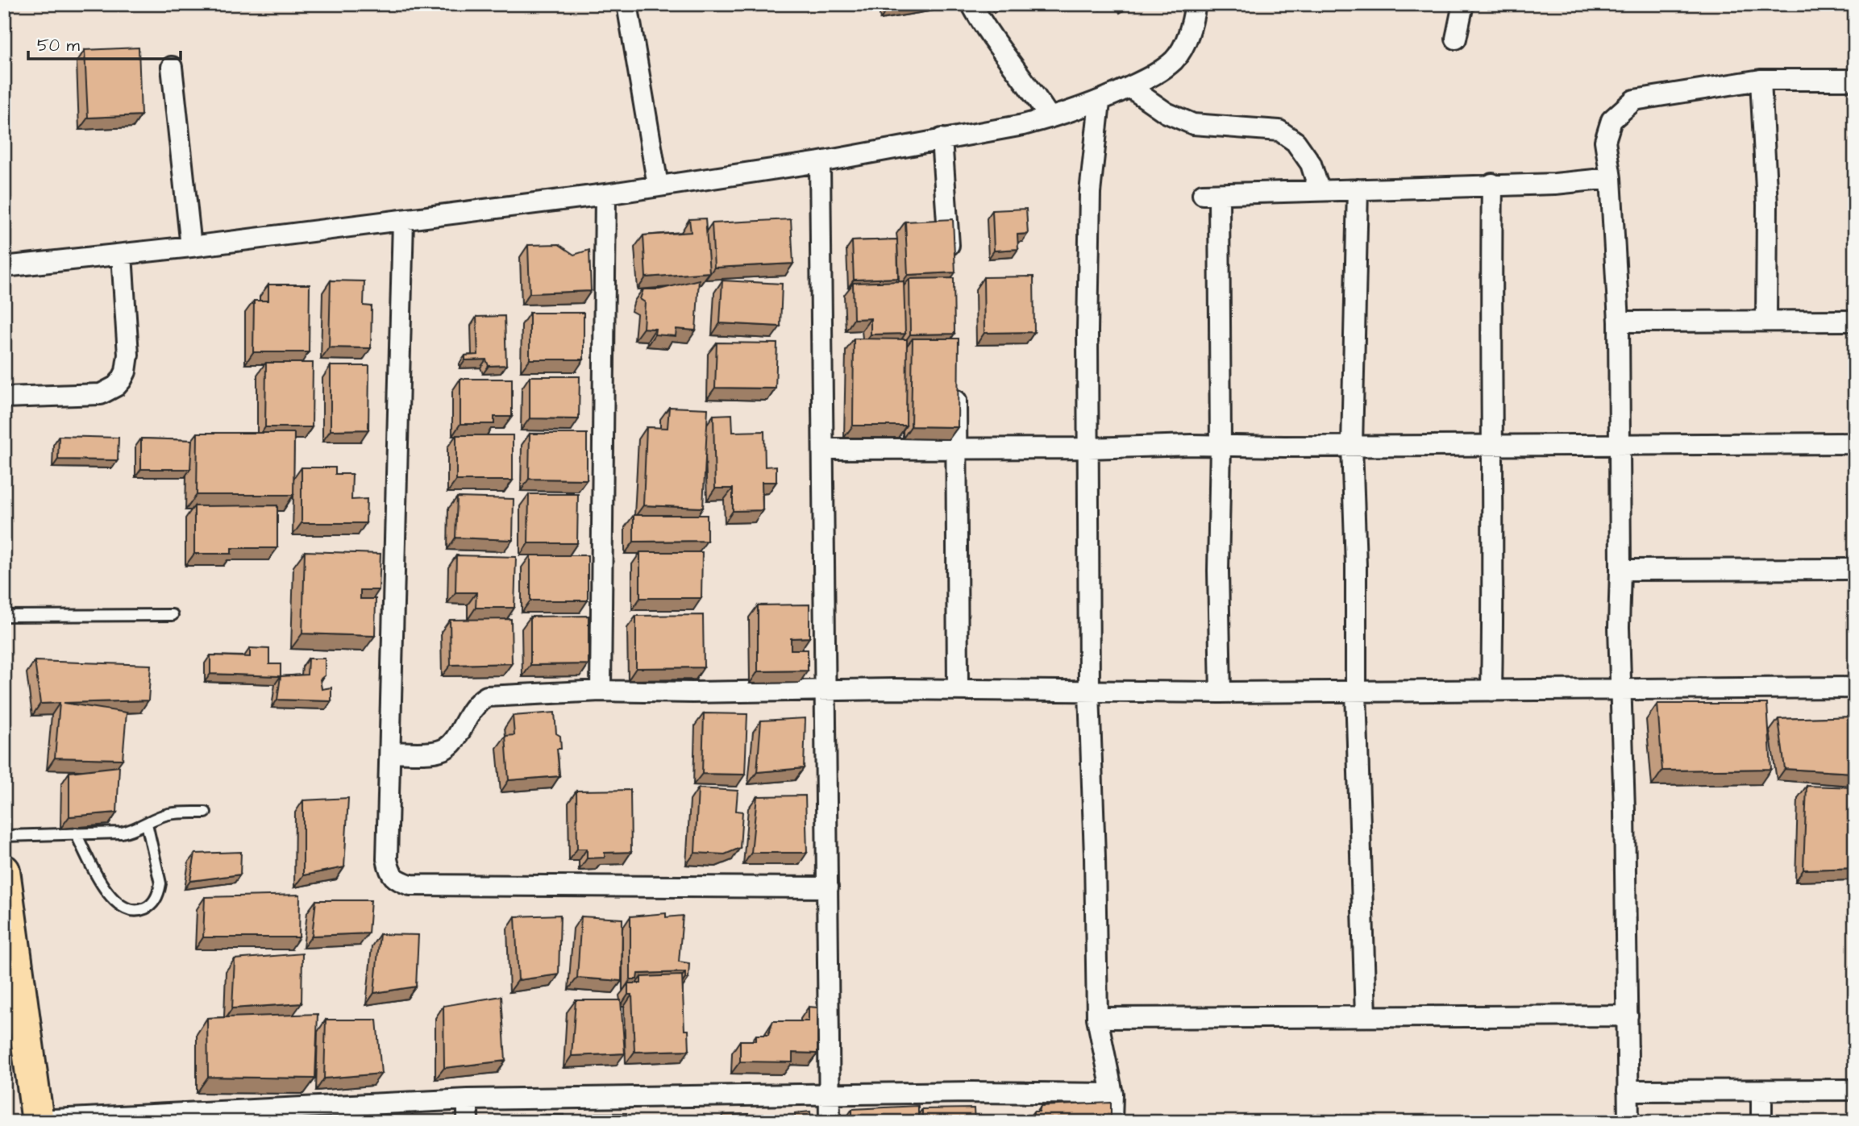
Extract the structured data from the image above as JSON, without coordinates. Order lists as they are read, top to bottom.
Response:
{
  "scale_bar": "50 m"
}
